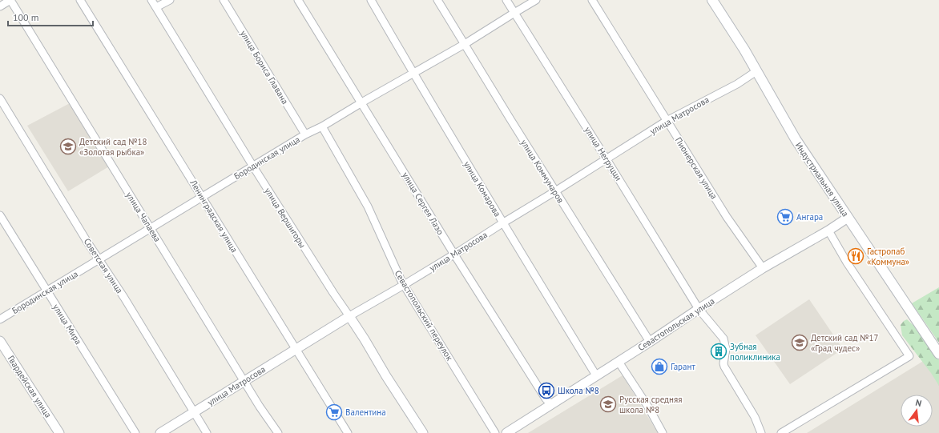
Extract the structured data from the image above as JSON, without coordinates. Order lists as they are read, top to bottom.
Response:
{
  "streets": {
    "main road": ["Индустриальная улица"],
    "street": [
      "улица Бориса Главана",
      "улица Матросова",
      "улица Негруцци",
      "Бородинская улица",
      "Пионерская улица",
      "улица Коммунаров",
      "улица Комарова",
      "улица Сергея Лазо",
      "Ленинградская улица",
      "улица Чапаева",
      "улица Вершигоры",
      "Советская улица",
      "Севастопольский переулок",
      "улица Мира",
      "Севастопольская улица",
      "Гвардейская улица"
    ]
  },
  "crossings": [
    ["улица Бориса Главана", "Бородинская улица"],
    ["улица Матросова", "улица Негруцци"],
    ["улица Матросова", "Пионерская улица"],
    ["улица Матросова", "улица Коммунаров"],
    ["улица Матросова", "Индустриальная улица"],
    ["улица Матросова", "улица Комарова"],
    ["улица Матросова", "улица Сергея Лазо"],
    ["улица Матросова", "Ленинградская улица"],
    ["улица Матросова", "улица Чапаева"],
    ["улица Матросова", "улица Вершигоры"],
    ["улица Матросова", "Советская улица"],
    ["улица Матросова", "Севастопольский переулок"],
    ["улица Негруцци", "Бородинская улица"],
    ["улица Негруцци", "Севастопольская улица"],
    ["Бородинская улица", "улица Коммунаров"],
    ["Бородинская улица", "улица Комарова"],
    ["Бородинская улица", "улица Сергея Лазо"],
    ["Бородинская улица", "Ленинградская улица"],
    ["Бородинская улица", "улица Чапаева"],
    ["Бородинская улица", "улица Вершигоры"],
    ["Бородинская улица", "Советская улица"],
    ["Бородинская улица", "Севастопольский переулок"],
    ["Бородинская улица", "улица Мира"],
    ["Пионерская улица", "Севастопольская улица"],
    ["улица Коммунаров", "Севастопольская улица"],
    ["Индустриальная улица", "Севастопольская улица"],
    ["улица Комарова", "Севастопольская улица"],
    ["улица Сергея Лазо", "Севастопольская улица"]
  ],
  "places": {
    "school or university": ["Детский сад №18 «Золотая рыбка»", "Детский сад №17 «Град чудес»", "Русская средняя школа №8"],
    "supermarket": ["Ангара", "Валентина"],
    "restaurant": ["Гастропаб «Коммуна»"],
    "building": ["Зубная поликлиника"],
    "shop": ["Гарант"],
    "bus stop": ["Школа №8"]
  },
  "scale_bar": "100 m",
  "north": "top"
}
